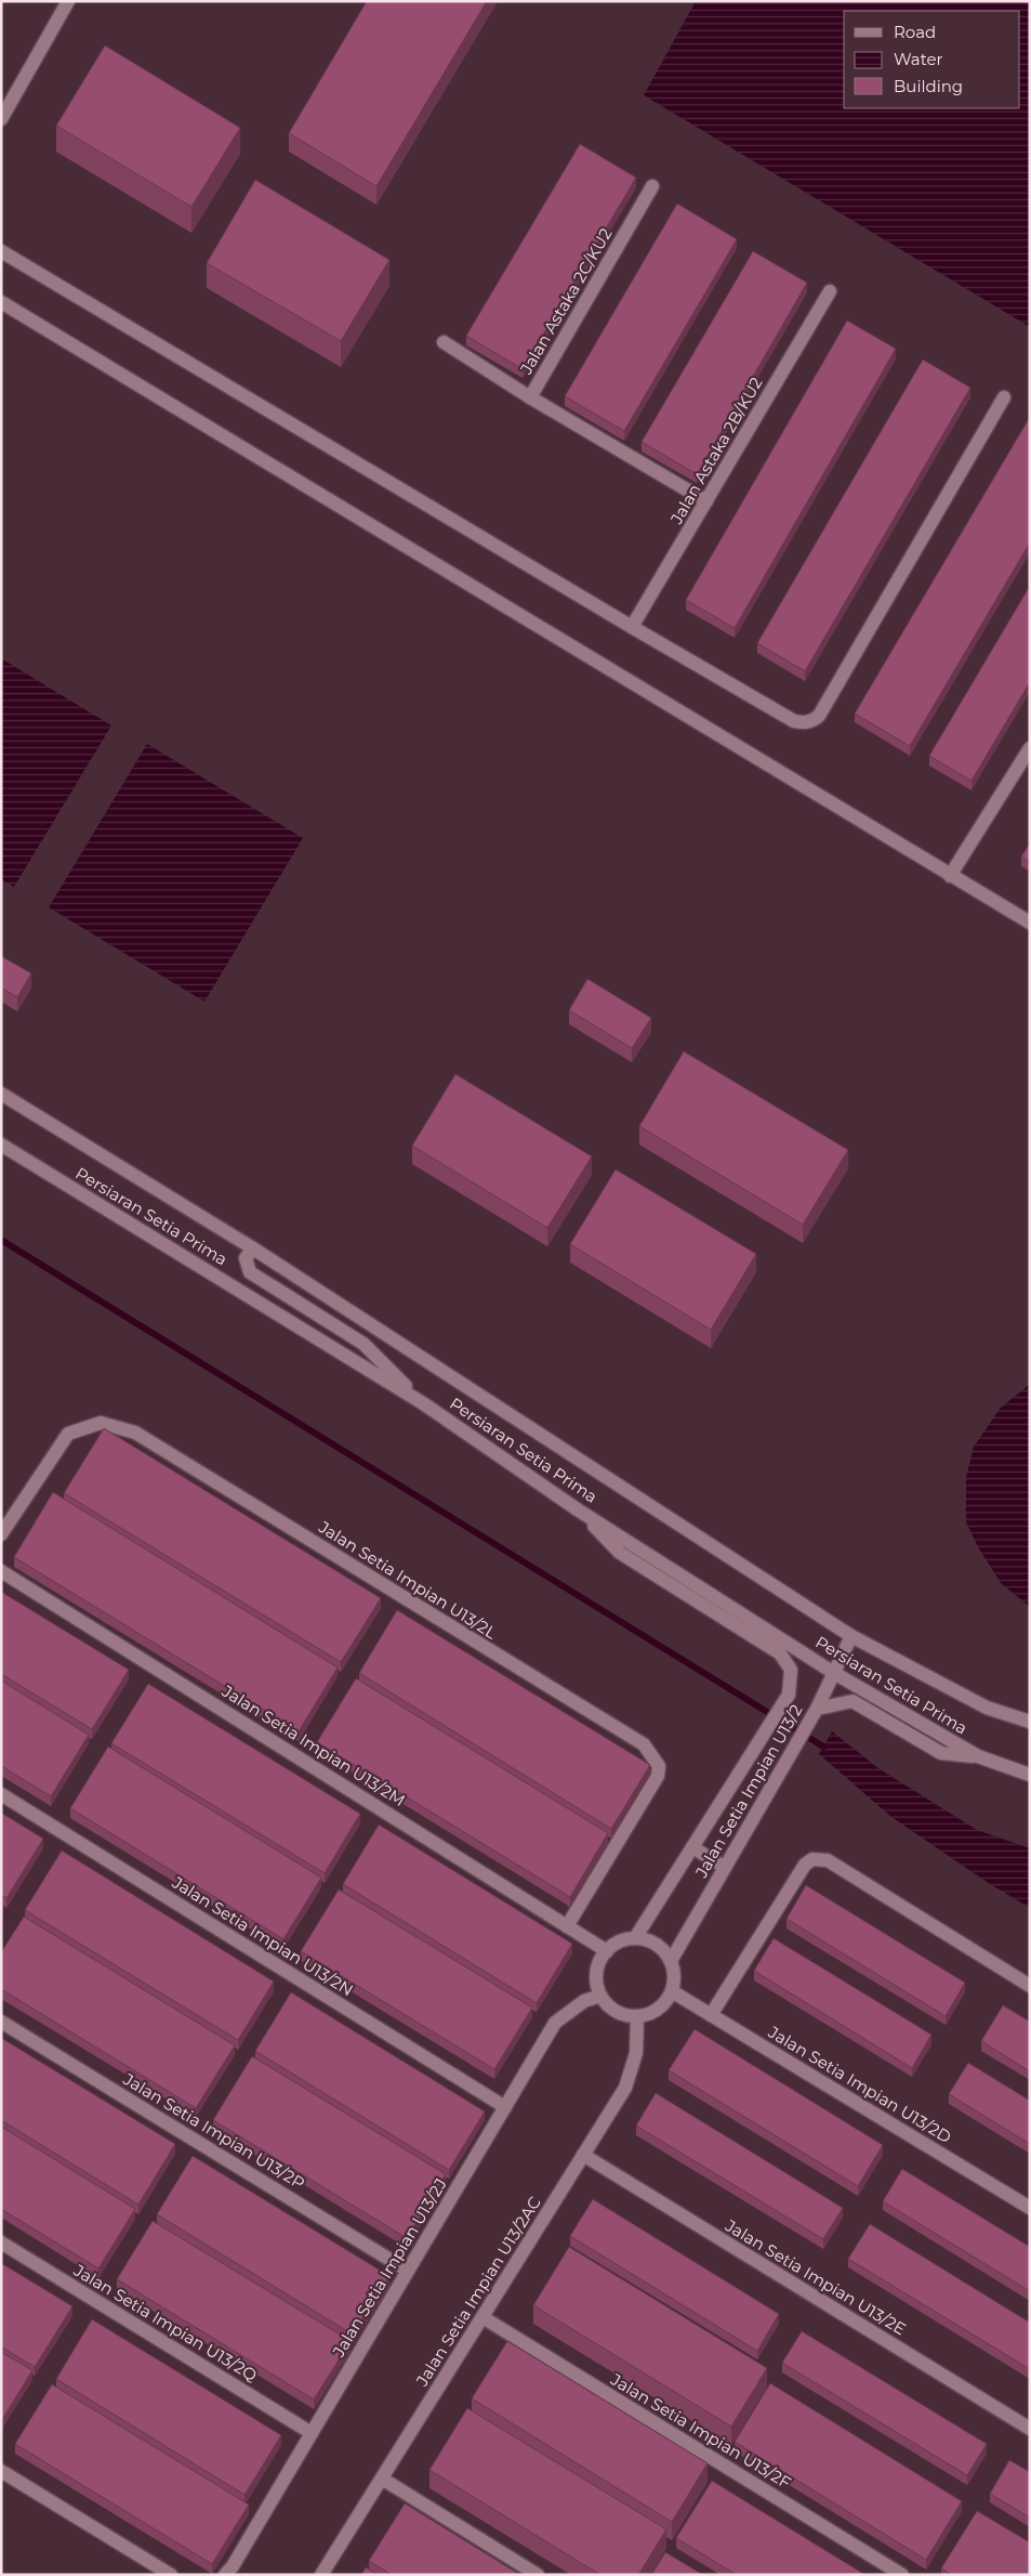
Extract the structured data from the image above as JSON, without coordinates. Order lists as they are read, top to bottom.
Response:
{
  "streets": {
    "street": [
      "Jalan Astaka 2C/KU2",
      "Jalan Astaka 2B/KU2",
      "Persiaran Setia Prima",
      "Jalan Setia Impian U13/2L",
      "Jalan Setia Impian U13/2M",
      "Jalan Setia Impian U13/2",
      "Jalan Setia Impian U13/2N",
      "Jalan Setia Impian U13/2D",
      "Jalan Setia Impian U13/2P",
      "Jalan Setia Impian U13/2J",
      "Jalan Setia Impian U13/2E",
      "Jalan Setia Impian U13/2AC",
      "Jalan Setia Impian U13/2Q",
      "Jalan Setia Impian U13/2F"
    ]
  },
  "crossings": [
    ["Jalan Astaka 2C/KU2", "Jalan Astaka 2B/KU2"],
    ["Persiaran Setia Prima", "Jalan Setia Impian U13/2"],
    ["Jalan Setia Impian U13/2L", "Jalan Setia Impian U13/2M"],
    ["Jalan Setia Impian U13/2M", "Jalan Setia Impian U13/2"],
    ["Jalan Setia Impian U13/2M", "Jalan Setia Impian U13/2D"],
    ["Jalan Setia Impian U13/2M", "Jalan Setia Impian U13/2J"],
    ["Jalan Setia Impian U13/2M", "Jalan Setia Impian U13/2AC"],
    ["Jalan Setia Impian U13/2", "Jalan Setia Impian U13/2D"],
    ["Jalan Setia Impian U13/2", "Jalan Setia Impian U13/2J"],
    ["Jalan Setia Impian U13/2", "Jalan Setia Impian U13/2AC"],
    ["Jalan Setia Impian U13/2N", "Jalan Setia Impian U13/2J"],
    ["Jalan Setia Impian U13/2D", "Jalan Setia Impian U13/2J"],
    ["Jalan Setia Impian U13/2D", "Jalan Setia Impian U13/2AC"],
    ["Jalan Setia Impian U13/2P", "Jalan Setia Impian U13/2J"],
    ["Jalan Setia Impian U13/2J", "Jalan Setia Impian U13/2AC"],
    ["Jalan Setia Impian U13/2J", "Jalan Setia Impian U13/2Q"],
    ["Jalan Setia Impian U13/2E", "Jalan Setia Impian U13/2AC"],
    ["Jalan Setia Impian U13/2AC", "Jalan Setia Impian U13/2F"]
  ],
  "legend": ["Road", "Water", "Building"]
}
